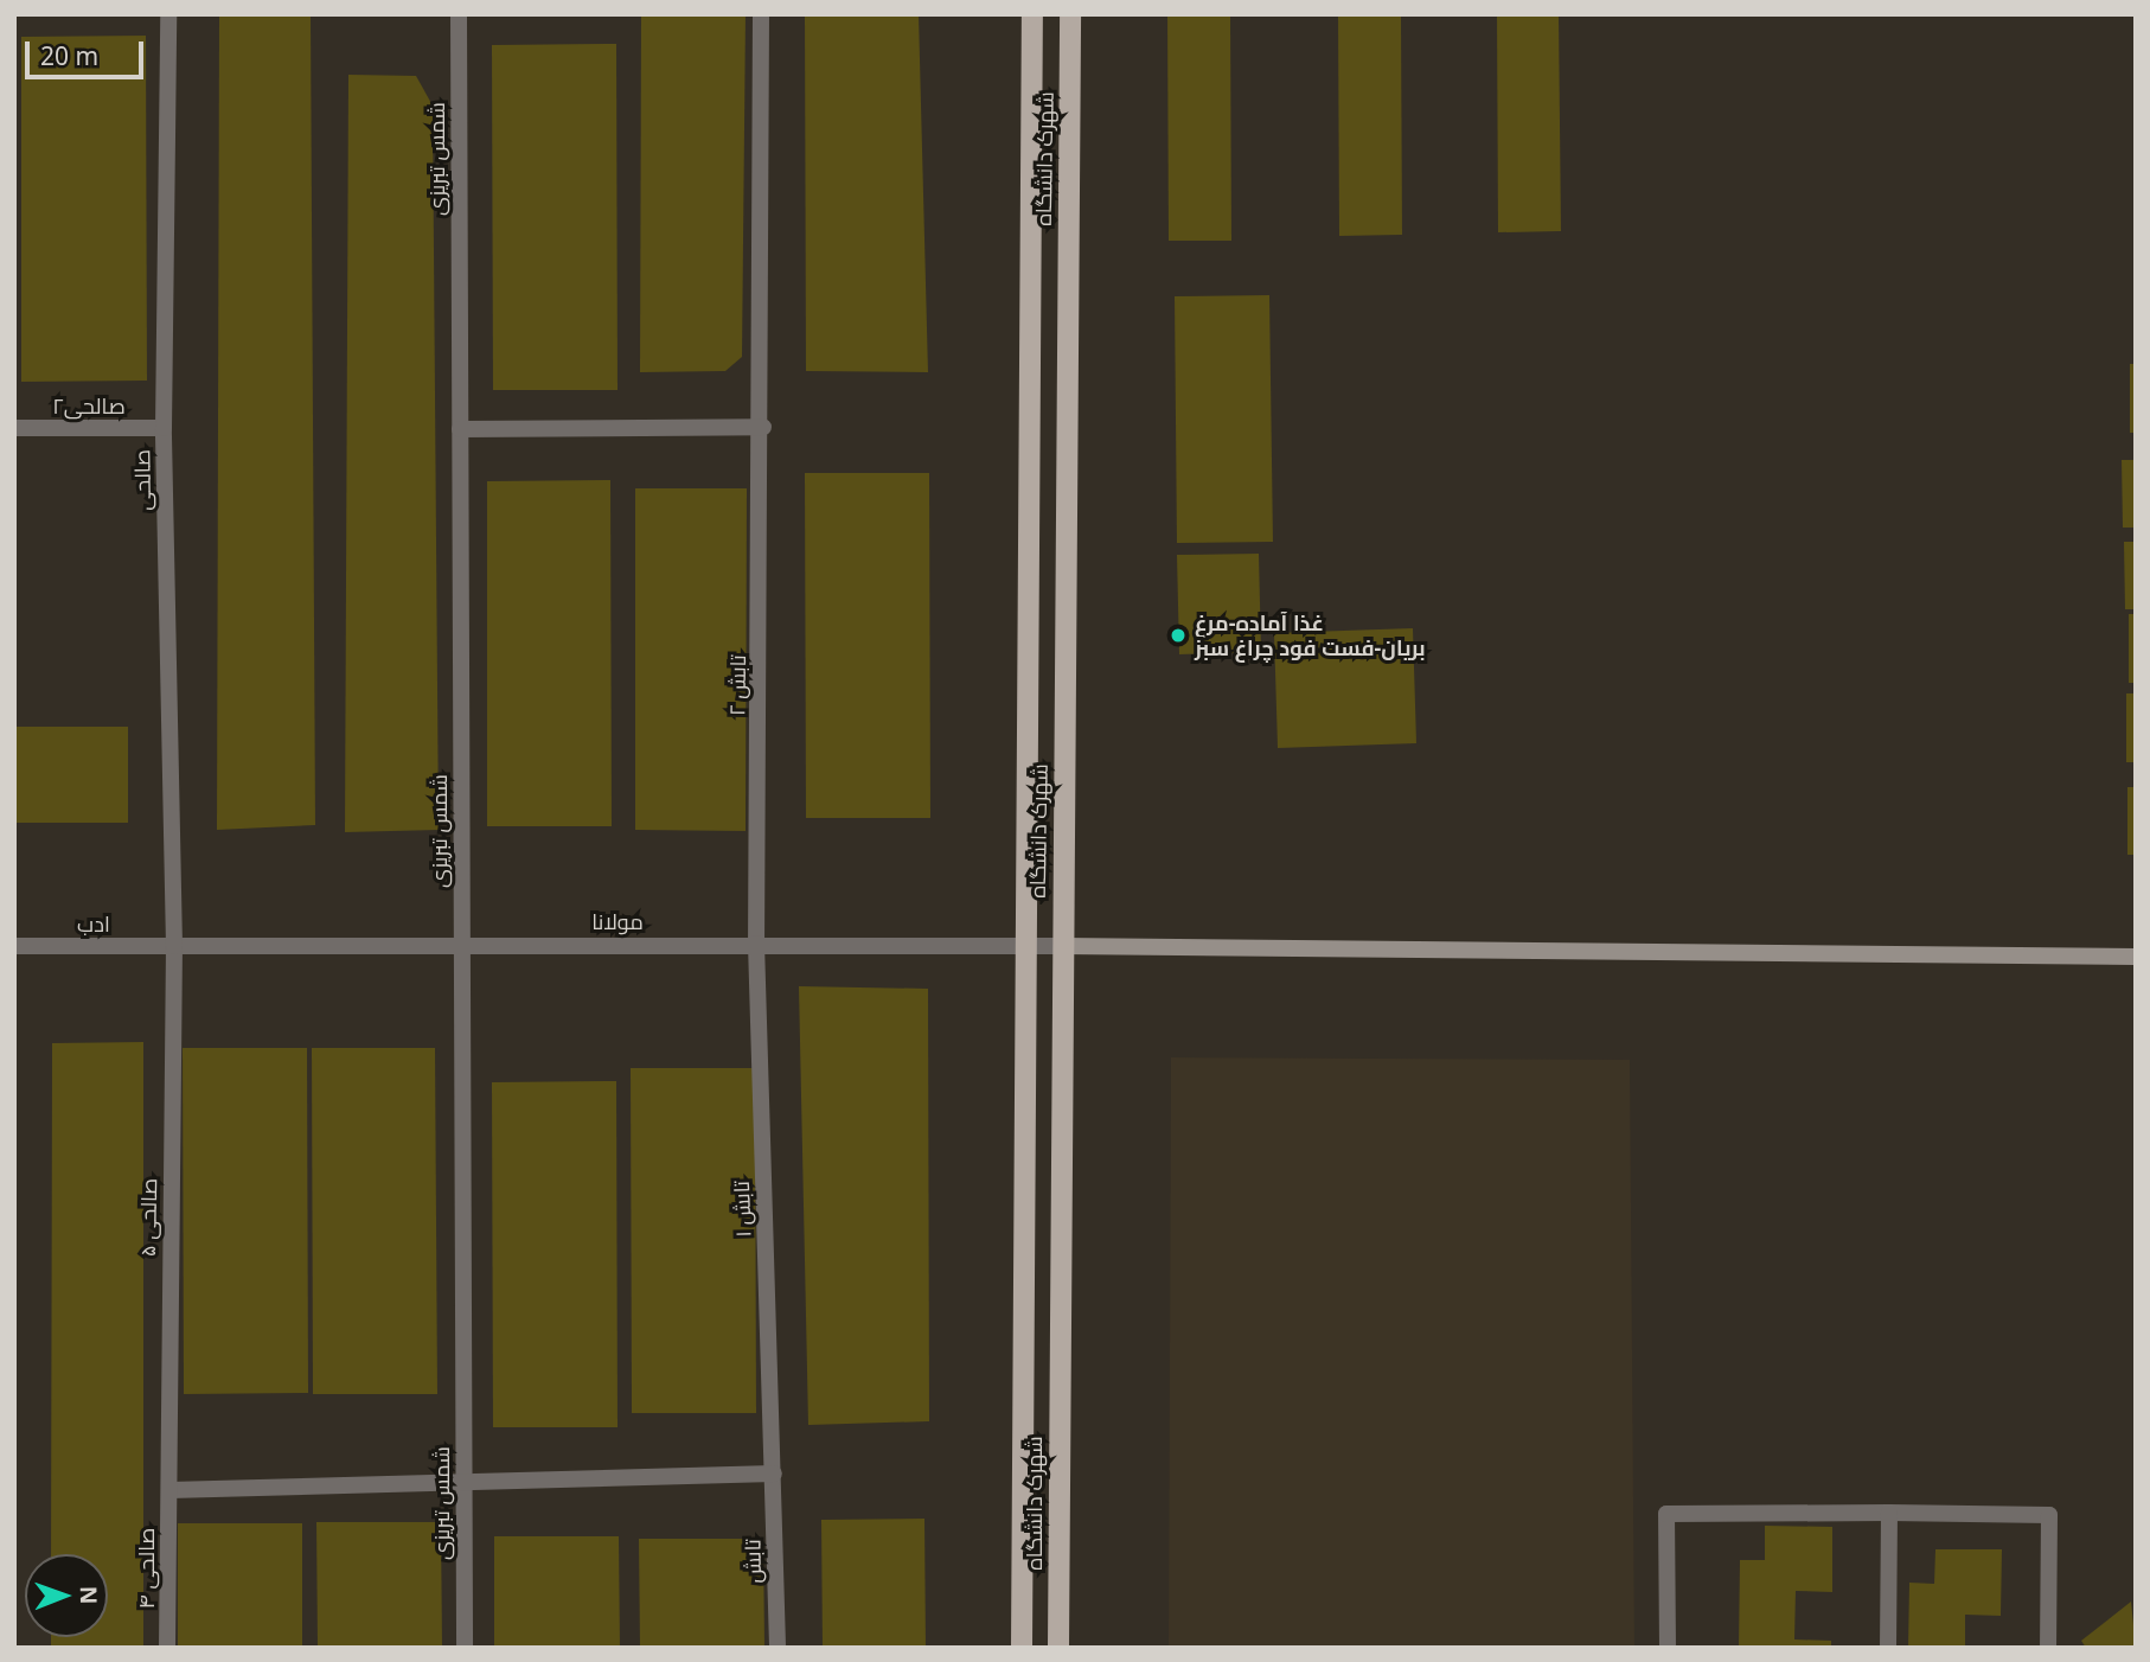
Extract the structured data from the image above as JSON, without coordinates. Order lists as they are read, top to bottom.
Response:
{
  "streets": {
    "main road": ["شهرک دانشگاه"],
    "street": [
      "شمس تبریزی",
      "صالحی۲",
      "صالحی",
      "تابش ۲",
      "مولانا",
      "ادب",
      "تابش ۱",
      "صالحی ۵",
      "تابش",
      "صالحی ۴"
    ]
  },
  "crossings": [
    ["شمس تبریزی", "مولانا"],
    ["شهرک دانشگاه", "مولانا"],
    ["صالحی۲", "صالحی"],
    ["صالحی", "مولانا"],
    ["صالحی", "ادب"],
    ["صالحی", "صالحی ۵"],
    ["تابش ۲", "مولانا"],
    ["تابش ۲", "تابش ۱"],
    ["مولانا", "ادب"],
    ["مولانا", "تابش ۱"],
    ["مولانا", "صالحی ۵"],
    ["ادب", "صالحی ۵"],
    ["تابش ۱", "تابش"],
    ["صالحی ۵", "صالحی ۴"]
  ],
  "places": ["غذا آماده-مرغ بریان-فست فود چراغ سبز"],
  "scale_bar": "20 m",
  "north": "right"
}
